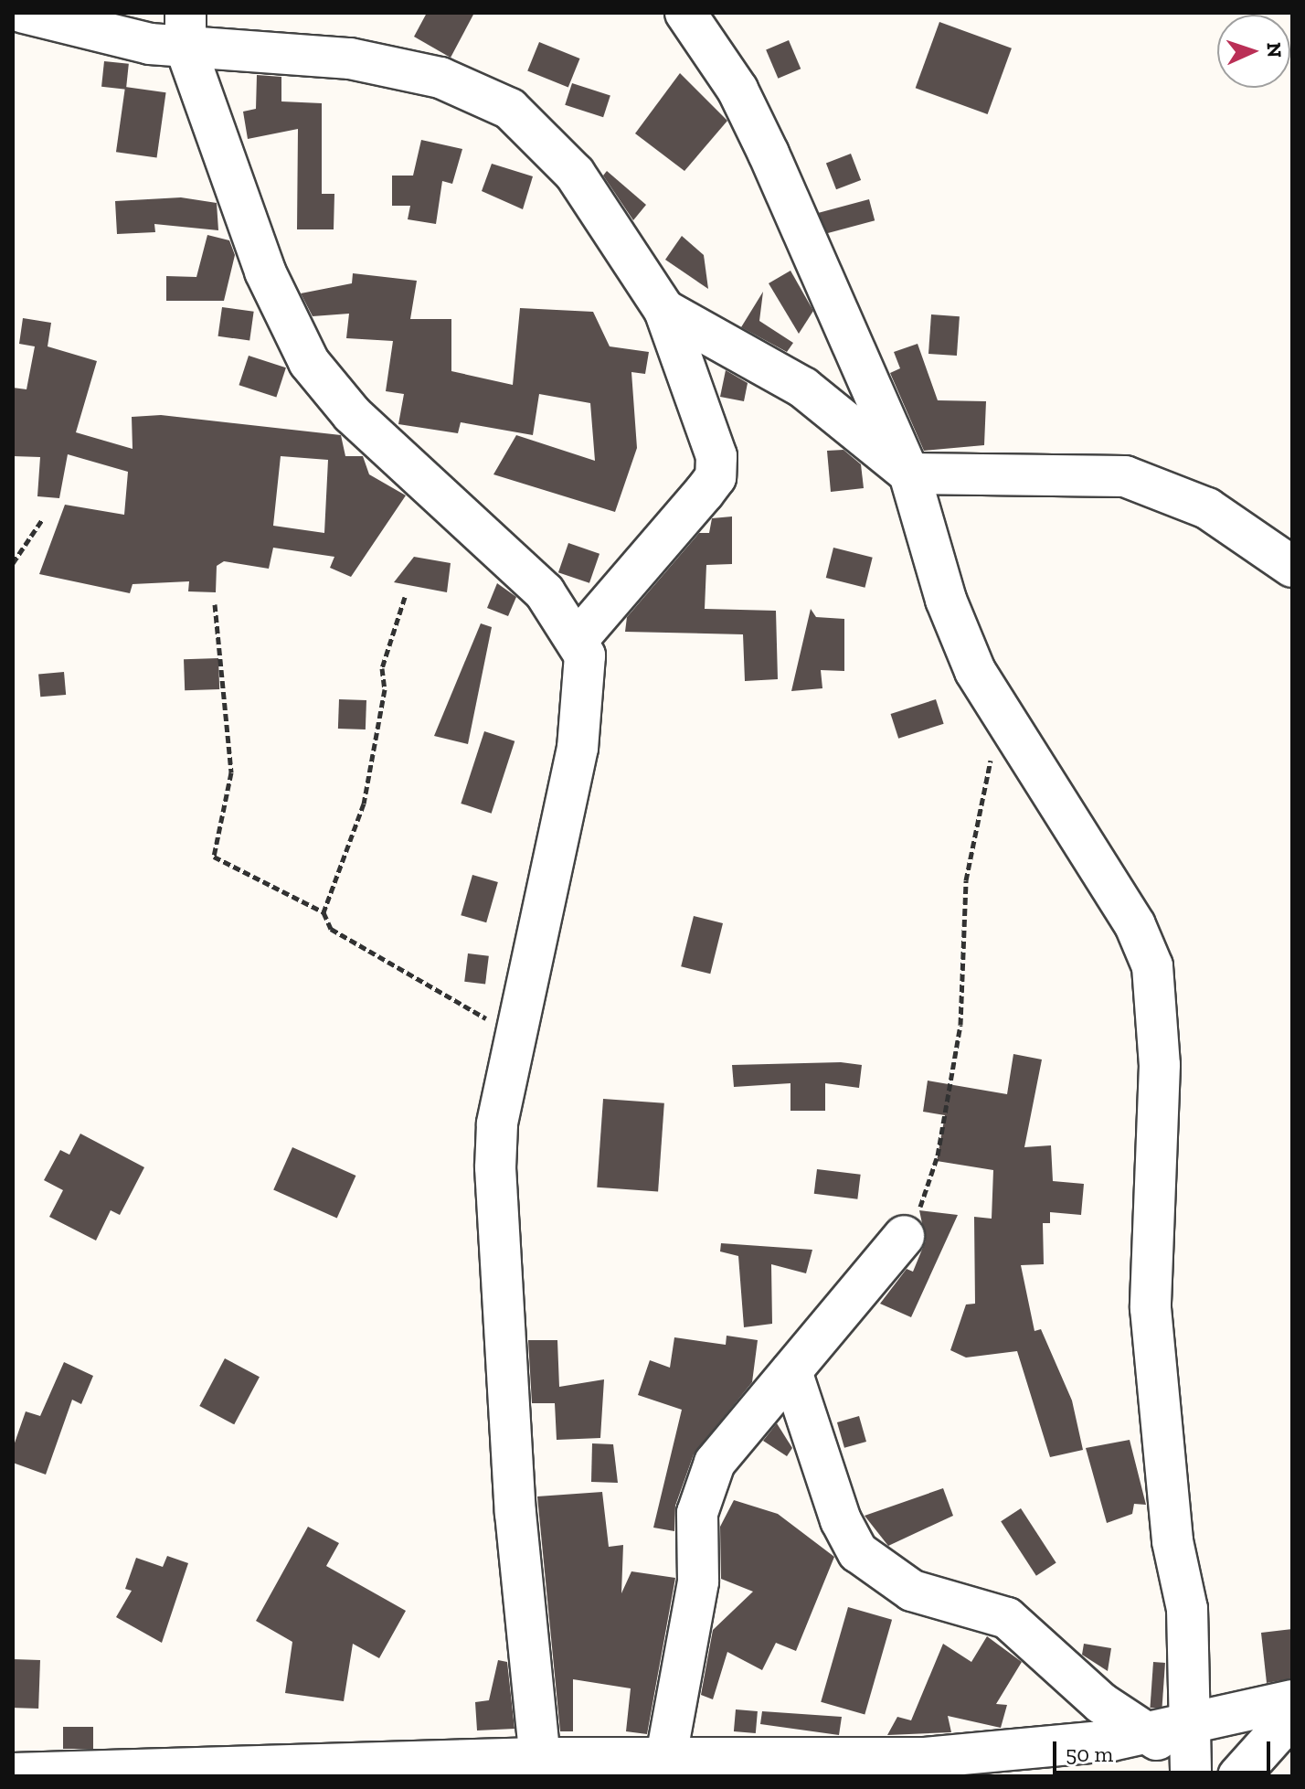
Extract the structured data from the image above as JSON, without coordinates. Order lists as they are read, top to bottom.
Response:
{
  "scale_bar": "50 m",
  "north": "right"
}
